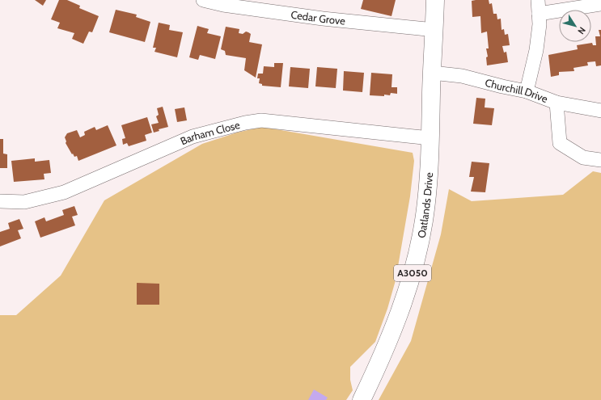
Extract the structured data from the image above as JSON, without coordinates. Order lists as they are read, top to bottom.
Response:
{
  "streets": {
    "main road": ["Oatlands Drive", "A3050"],
    "street": ["Cedar Grove", "Churchill Drive", "Barham Close"]
  },
  "crossings": [
    ["Cedar Grove", "Oatlands Drive"],
    ["Churchill Drive", "Oatlands Drive"],
    ["Barham Close", "Oatlands Drive"]
  ],
  "north": "bottom right"
}
